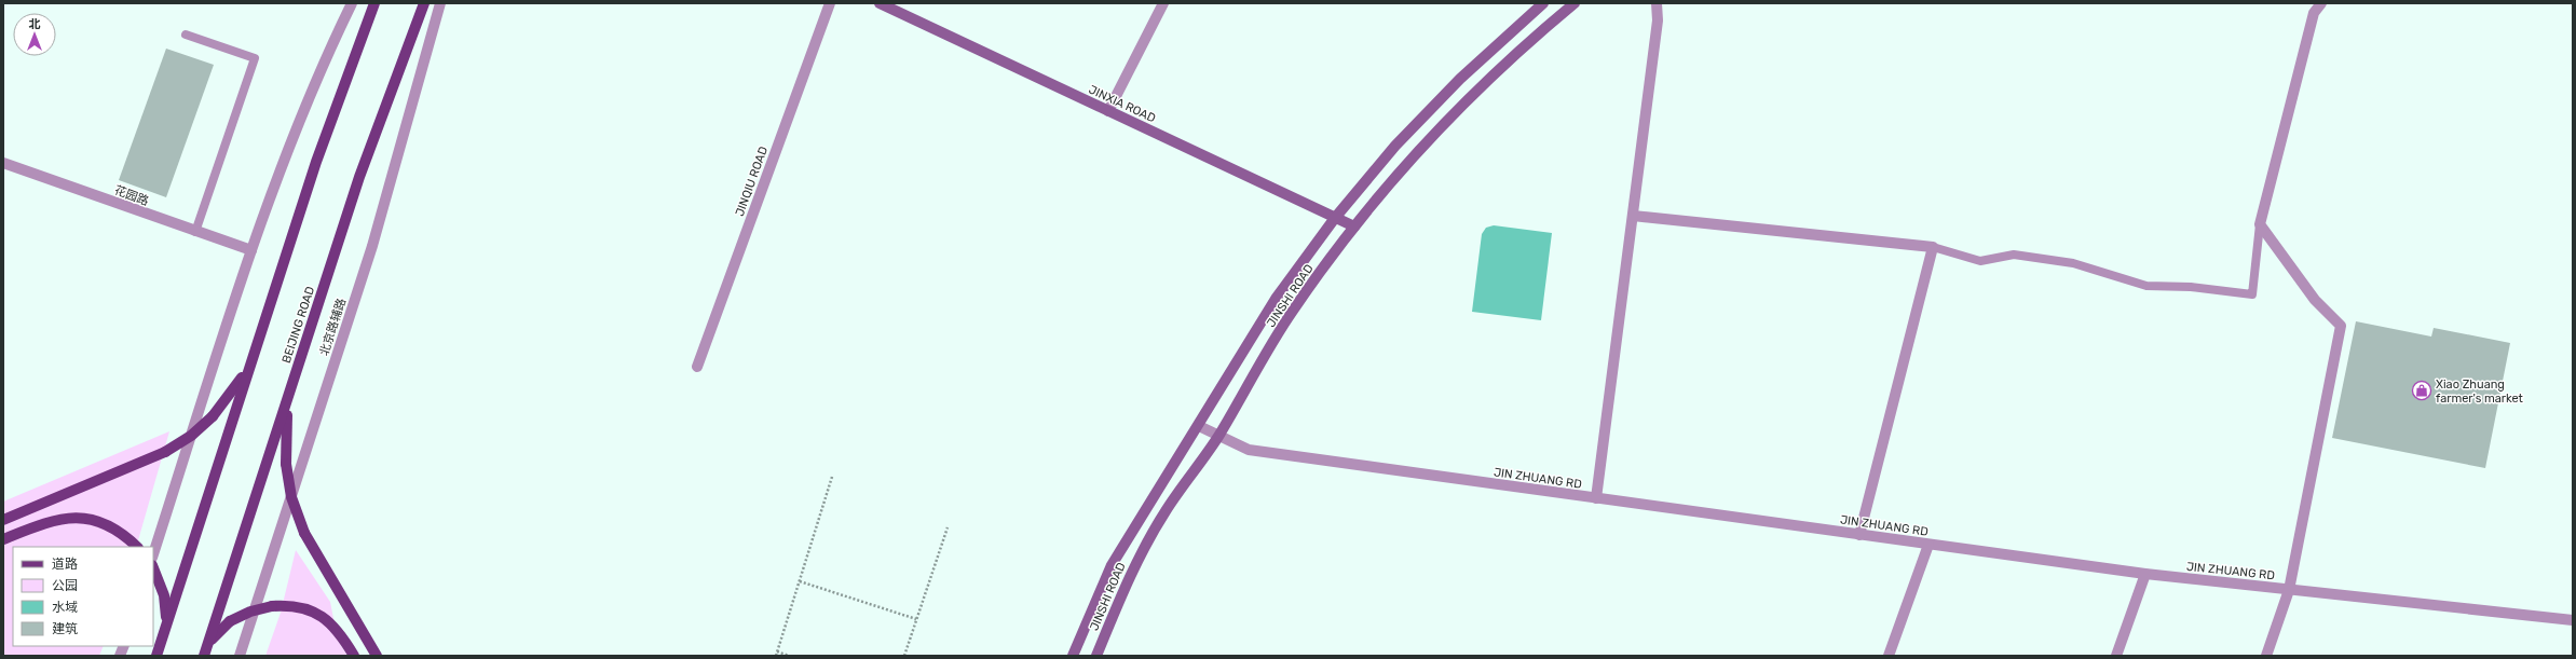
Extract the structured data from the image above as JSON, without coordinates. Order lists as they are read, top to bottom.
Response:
{
  "streets": {
    "main road": ["BEIJING ROAD"],
    "street": [
      "JINXIA ROAD",
      "JINQIU ROAD",
      "花园路",
      "JINSHI ROAD",
      "北京路辅路",
      "JIN ZHUANG RD"
    ]
  },
  "crossings": [
    ["JINXIA ROAD", "JINSHI ROAD"],
    ["JINSHI ROAD", "JIN ZHUANG RD"]
  ],
  "places": {
    "shop": ["Xiao Zhuang farmer's market"]
  },
  "legend": [
    "道路",
    "公园",
    "水域",
    "建筑"
  ],
  "north": "top"
}
